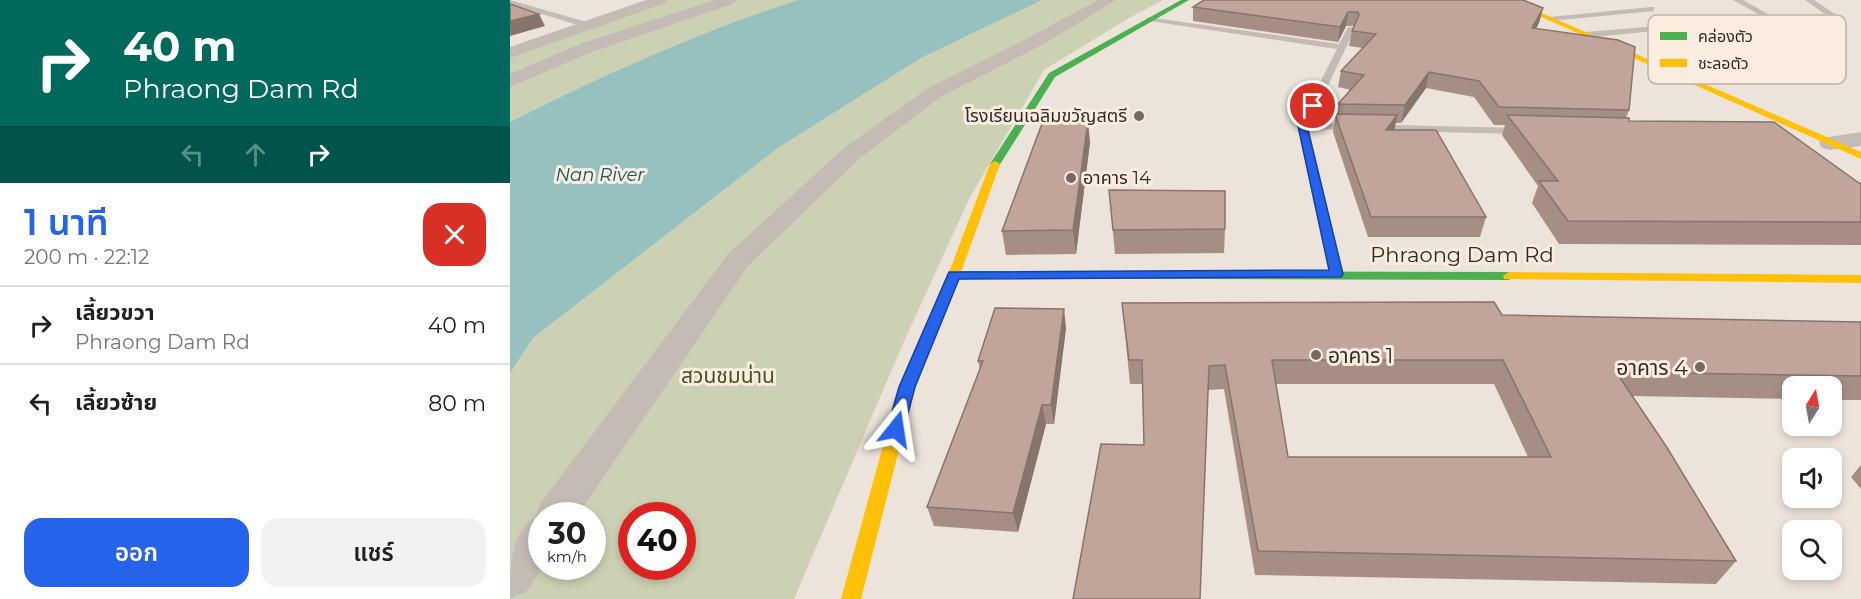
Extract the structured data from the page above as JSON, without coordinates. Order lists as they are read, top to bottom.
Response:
{
  "streets": {
    "street": ["Phraong Dam Rd"]
  },
  "water": ["Nan River"],
  "parks": ["สวนชมน่าน"],
  "places": [
    "โรงเรียนเฉลิมขวัญสตรี",
    "อาคาร 14",
    "อาคาร 1",
    "อาคาร 4"
  ],
  "legend": ["คล่องตัว", "ชะลอตัว"],
  "north": "top",
  "page": {
    "turn": ["40 m", "Phraong Dam Rd"],
    "heading": ["1 นาที", "200 m · 22:12"],
    "list": [
      {
        "name": "เลี้ยวขวา",
        "note": "Phraong Dam Rd",
        "value": "40 m"
      },
      {
        "name": "เลี้ยวซ้าย",
        "value": "80 m"
      }
    ],
    "speed": "30 km/h",
    "limit": "40",
    "buttons": ["ออก", "แชร์"]
  }
}
